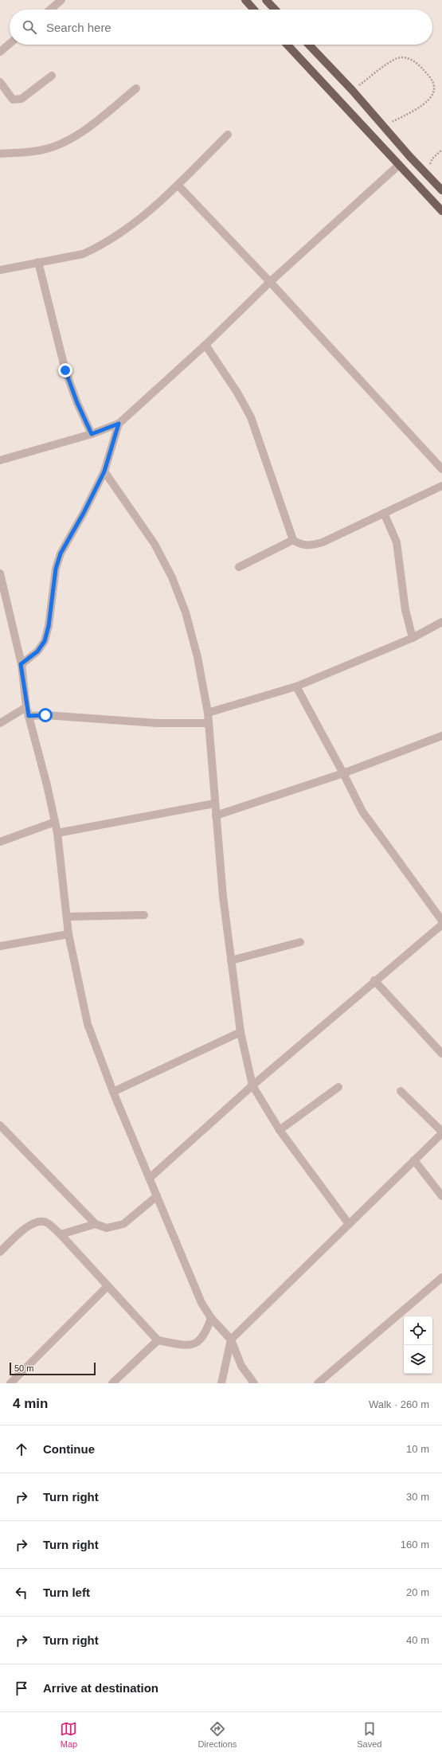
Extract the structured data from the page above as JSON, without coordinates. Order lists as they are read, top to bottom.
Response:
{
  "scale_bar": "50 m",
  "page": {
    "search": "Search here",
    "scale": "50 m",
    "heading": ["4 min", "Walk · 260 m"],
    "list": [
      ["Continue", "10 m"],
      ["Turn right", "30 m"],
      ["Turn right", "160 m"],
      ["Turn left", "20 m"],
      ["Turn right", "40 m"],
      "Arrive at destination"
    ],
    "nav": ["Map", "Directions", "Saved"]
  }
}
